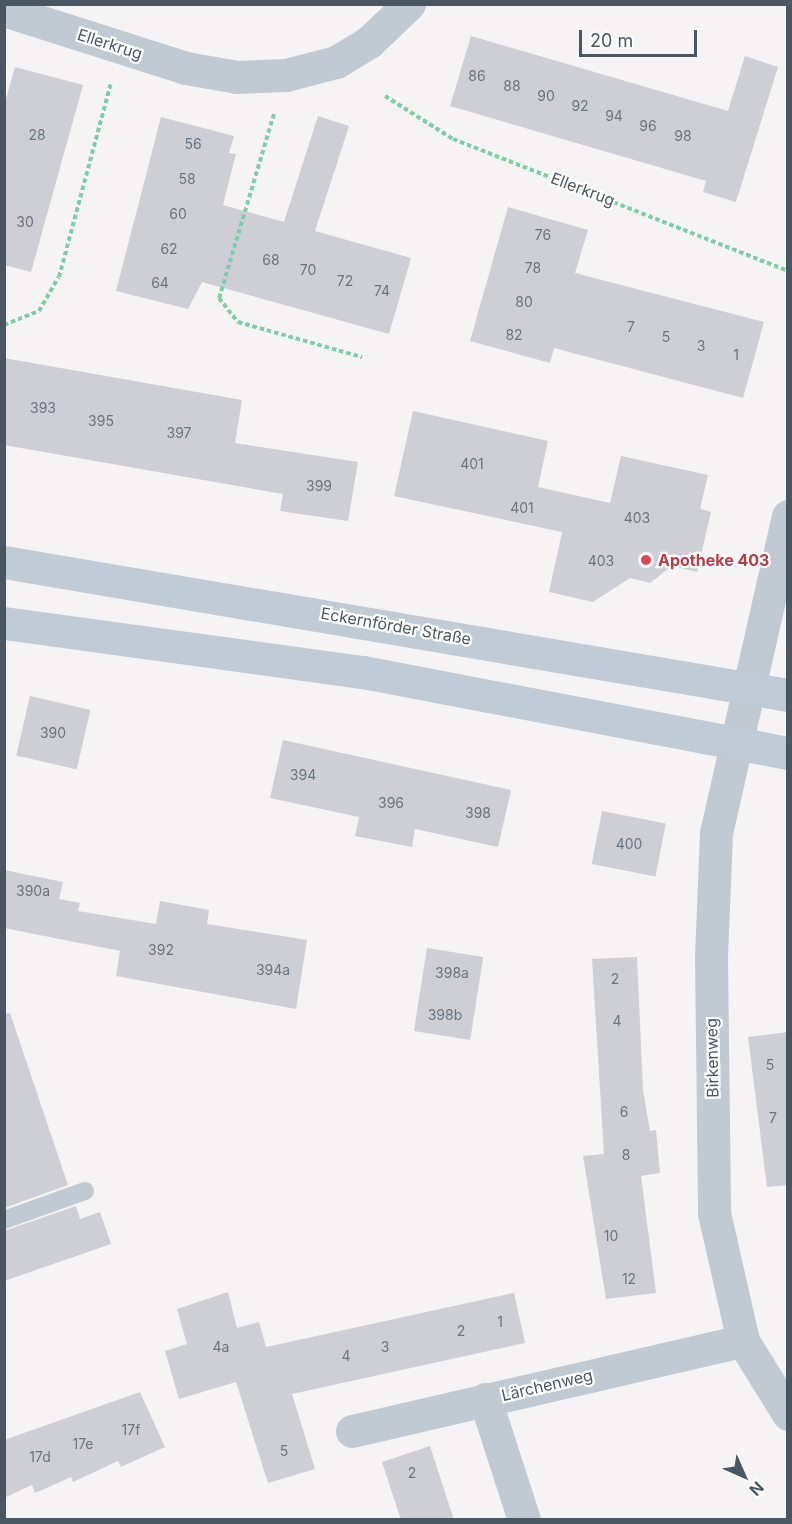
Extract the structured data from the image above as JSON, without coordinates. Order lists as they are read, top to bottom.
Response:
{
  "streets": {
    "street": [
      "Ellerkrug",
      "Eckernförder Straße",
      "Birkenweg",
      "Lärchenweg"
    ]
  },
  "crossings": [
    ["Eckernförder Straße", "Birkenweg"],
    ["Birkenweg", "Lärchenweg"]
  ],
  "places": ["Apotheke 403"],
  "house_numbers": [
    "86",
    "88",
    "90",
    "92",
    "94",
    "96",
    "28",
    "98",
    "56",
    "58",
    "60",
    "30",
    "76",
    "62",
    "68",
    "78",
    "70",
    "72",
    "64",
    "74",
    "80",
    "7",
    "82",
    "5",
    "3",
    "1",
    "393",
    "395",
    "397",
    "401",
    "399",
    "401",
    "403",
    "403",
    "390",
    "394",
    "396",
    "398",
    "400",
    "390a",
    "392",
    "394a",
    "398a",
    "2",
    "398b",
    "4",
    "5",
    "6",
    "7",
    "8",
    "10",
    "12",
    "1",
    "2",
    "4a",
    "3",
    "4",
    "17f",
    "17e",
    "5",
    "17d",
    "2"
  ],
  "scale_bar": "20 m",
  "north": "bottom right"
}
